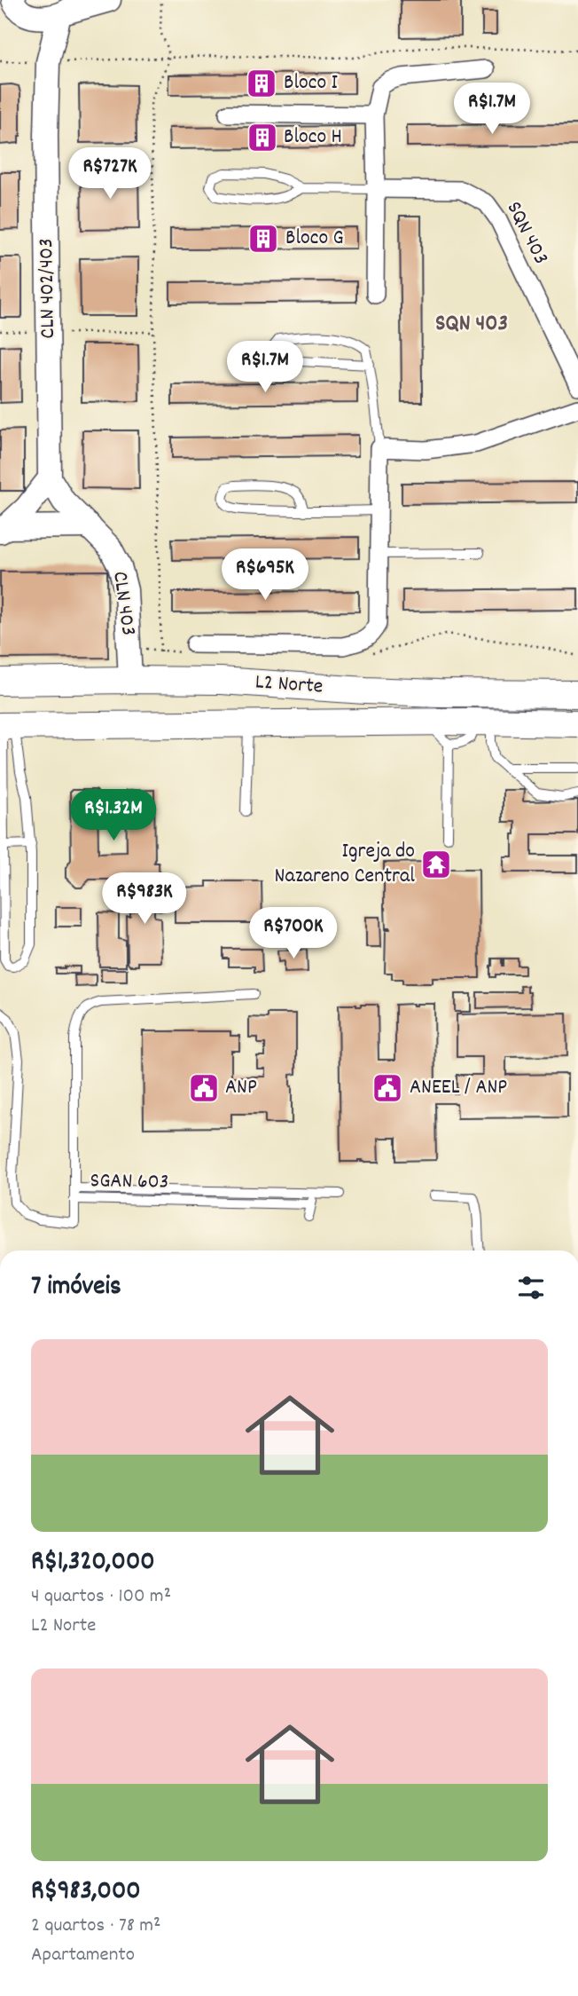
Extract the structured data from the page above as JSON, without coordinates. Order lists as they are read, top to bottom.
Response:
{
  "streets": {
    "main road": ["L2 Norte"],
    "street": ["SQN 403", "CLN 402/403", "CLN 403"],
    "lane": ["SGAN 603"]
  },
  "crossings": [
    ["CLN 402/403", "CLN 403"],
    ["CLN 403", "L2 Norte"]
  ],
  "districts": ["SQN 403"],
  "places": {
    "building": ["Bloco I", "Bloco H", "Bloco G"],
    "temple": ["Igreja do Nazareno Central"],
    "public building": ["ANP", "ANEEL / ANP"]
  },
  "page": {
    "price": [
      "R$1.7M",
      "R$727K",
      "R$1.7M",
      "R$695K",
      "R$1.32M",
      "R$983K",
      "R$700K"
    ],
    "heading": "7 imóveis",
    "list": [
      {
        "name": "R$1,320,000",
        "note": "4 quartos · 100 m² · L2 Norte"
      },
      {
        "name": "R$983,000",
        "note": "2 quartos · 78 m² · Apartamento"
      }
    ]
  }
}
